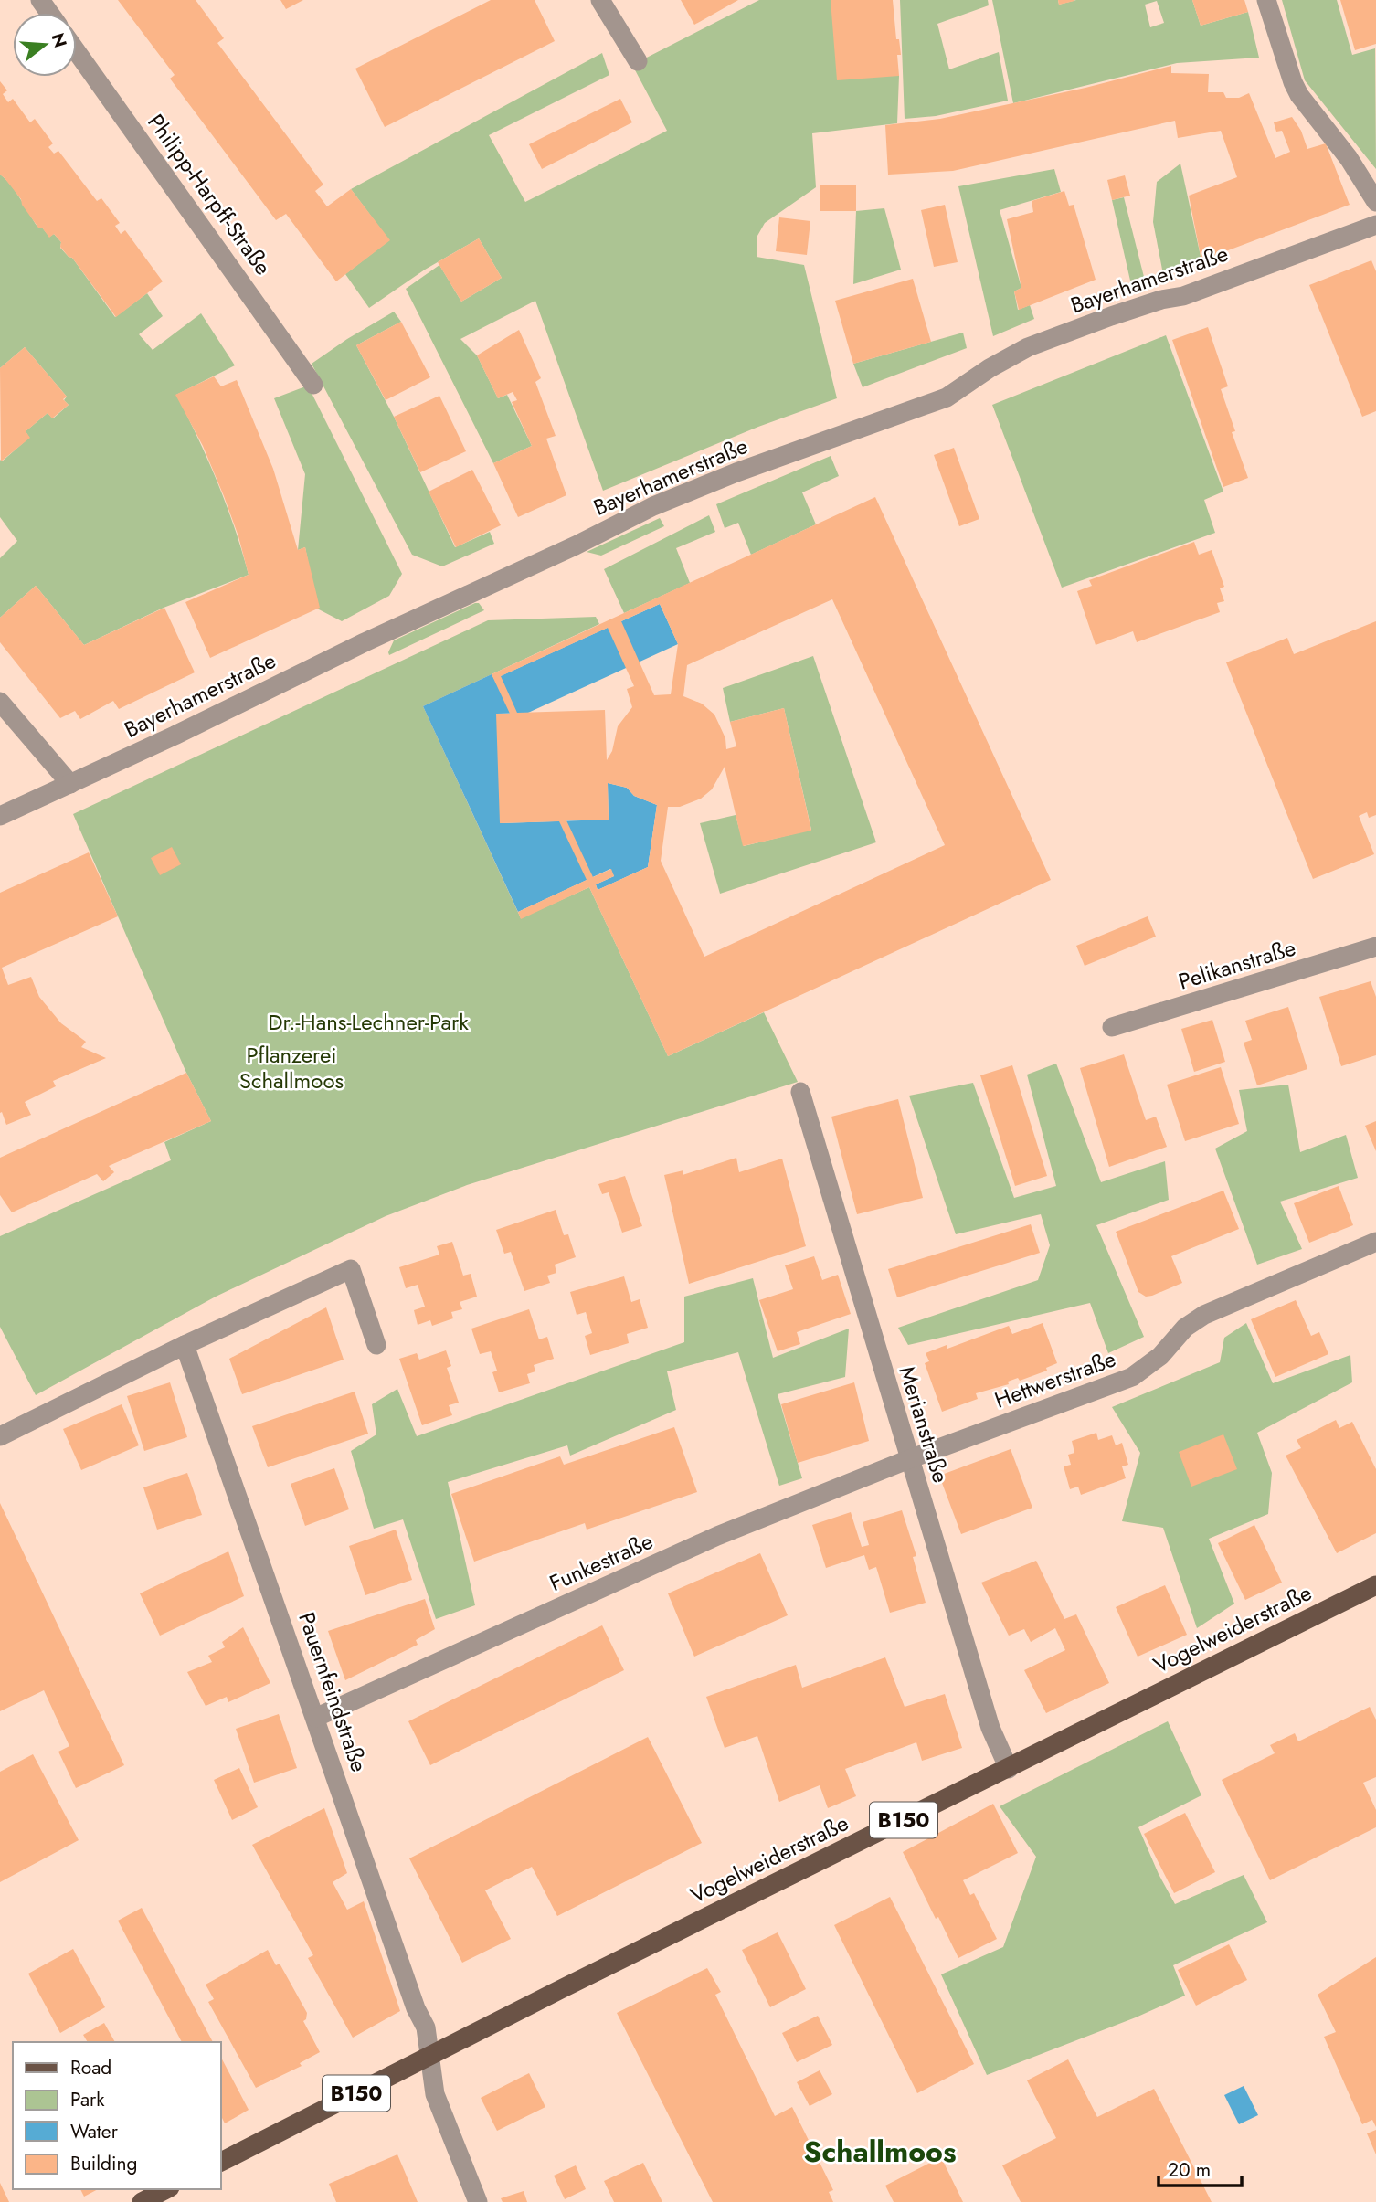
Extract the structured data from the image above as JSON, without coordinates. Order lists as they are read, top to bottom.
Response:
{
  "streets": {
    "main road": ["Vogelweiderstraße", "B150"],
    "street": [
      "Philipp-Harpff-Straße",
      "Bayerhamerstraße",
      "Pelikanstraße",
      "Hettwerstraße",
      "Merianstraße",
      "Funkestraße",
      "Pauernfeindstraße"
    ]
  },
  "crossings": [
    ["Hettwerstraße", "Merianstraße"],
    ["Hettwerstraße", "Funkestraße"],
    ["Merianstraße", "Funkestraße"],
    ["Merianstraße", "Vogelweiderstraße"],
    ["Funkestraße", "Pauernfeindstraße"],
    ["Vogelweiderstraße", "Pauernfeindstraße"]
  ],
  "districts": ["Schallmoos"],
  "parks": ["Dr.-Hans-Lechner-Park", "Pflanzerei Schallmoos"],
  "legend": [
    "Road",
    "Park",
    "Water",
    "Building"
  ],
  "scale_bar": "20 m",
  "north": "right"
}
